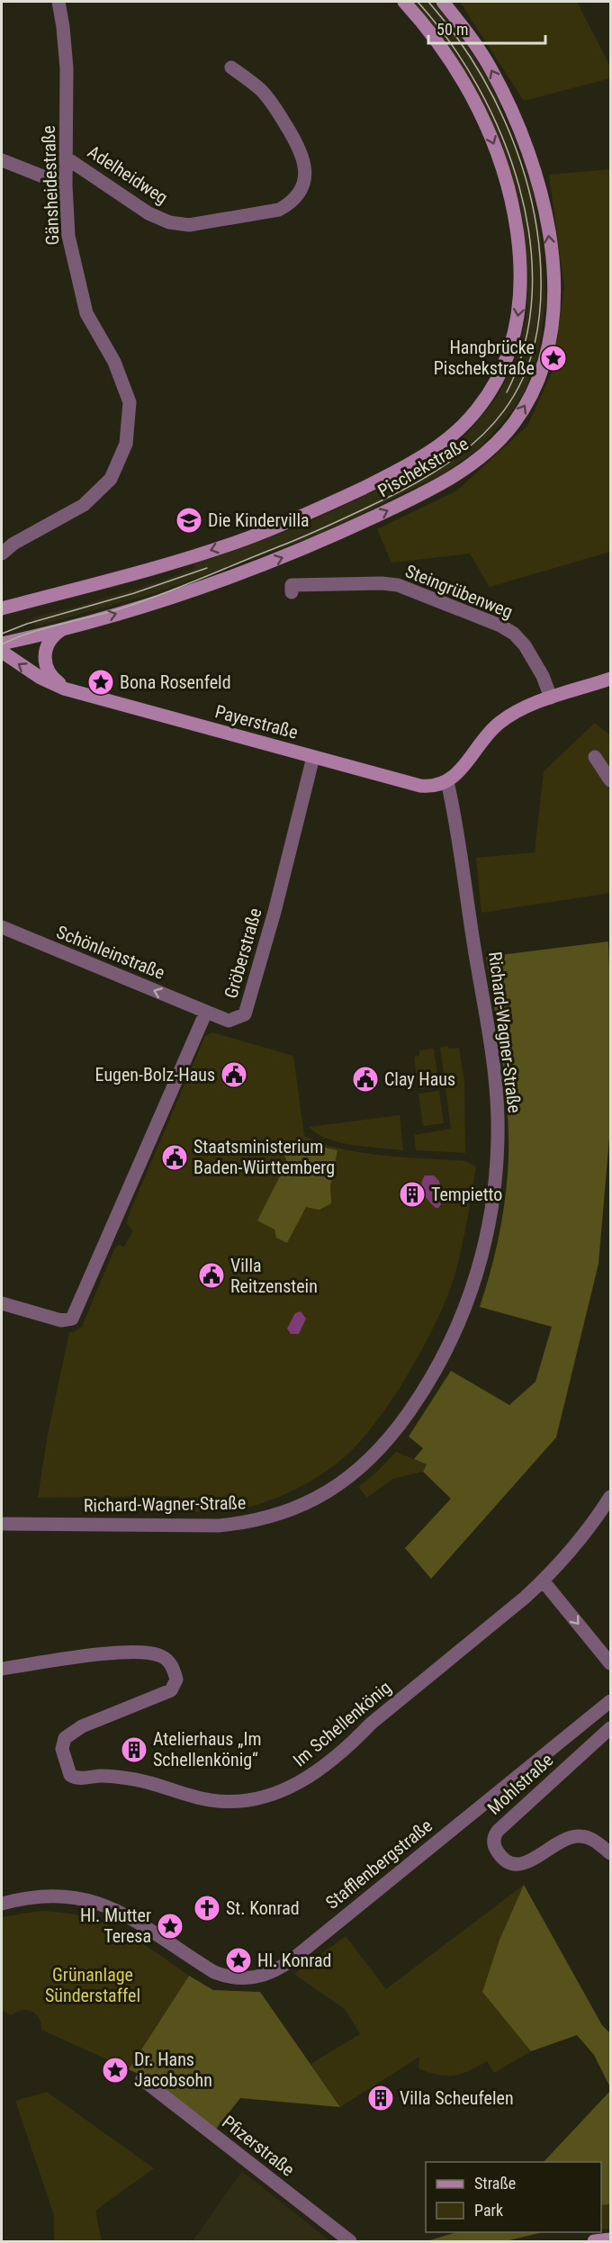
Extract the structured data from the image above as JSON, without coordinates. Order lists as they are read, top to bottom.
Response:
{
  "streets": {
    "main road": ["Pischekstraße", "Payerstraße"],
    "street": [
      "Adelheidweg",
      "Gänsheidestraße",
      "Steingrübenweg",
      "Schönleinstraße",
      "Gröberstraße",
      "Richard-Wagner-Straße",
      "Im Schellenkönig",
      "Mohlstraße",
      "Stafflenbergstraße",
      "Pfizerstraße"
    ]
  },
  "crossings": [
    ["Adelheidweg", "Gänsheidestraße"],
    ["Payerstraße", "Gröberstraße"],
    ["Payerstraße", "Richard-Wagner-Straße"],
    ["Schönleinstraße", "Gröberstraße"]
  ],
  "one_way": ["Schönleinstraße"],
  "parks": ["Grünanlage Sünderstaffel"],
  "places": {
    "place": [
      "Hangbrücke Pischekstraße",
      "Bona Rosenfeld",
      "Hl. Mutter Teresa",
      "Hl. Konrad",
      "Dr. Hans Jacobsohn"
    ],
    "school or university": ["Die Kindervilla"],
    "public building": [
      "Eugen-Bolz-Haus",
      "Clay Haus",
      "Staatsministerium Baden-Württemberg",
      "Villa Reitzenstein"
    ],
    "building": ["Tempietto", "Atelierhaus „Im Schellenkönig“", "Villa Scheufelen"],
    "church": ["St. Konrad"]
  },
  "legend": ["Straße", "Park"],
  "scale_bar": "50 m"
}
